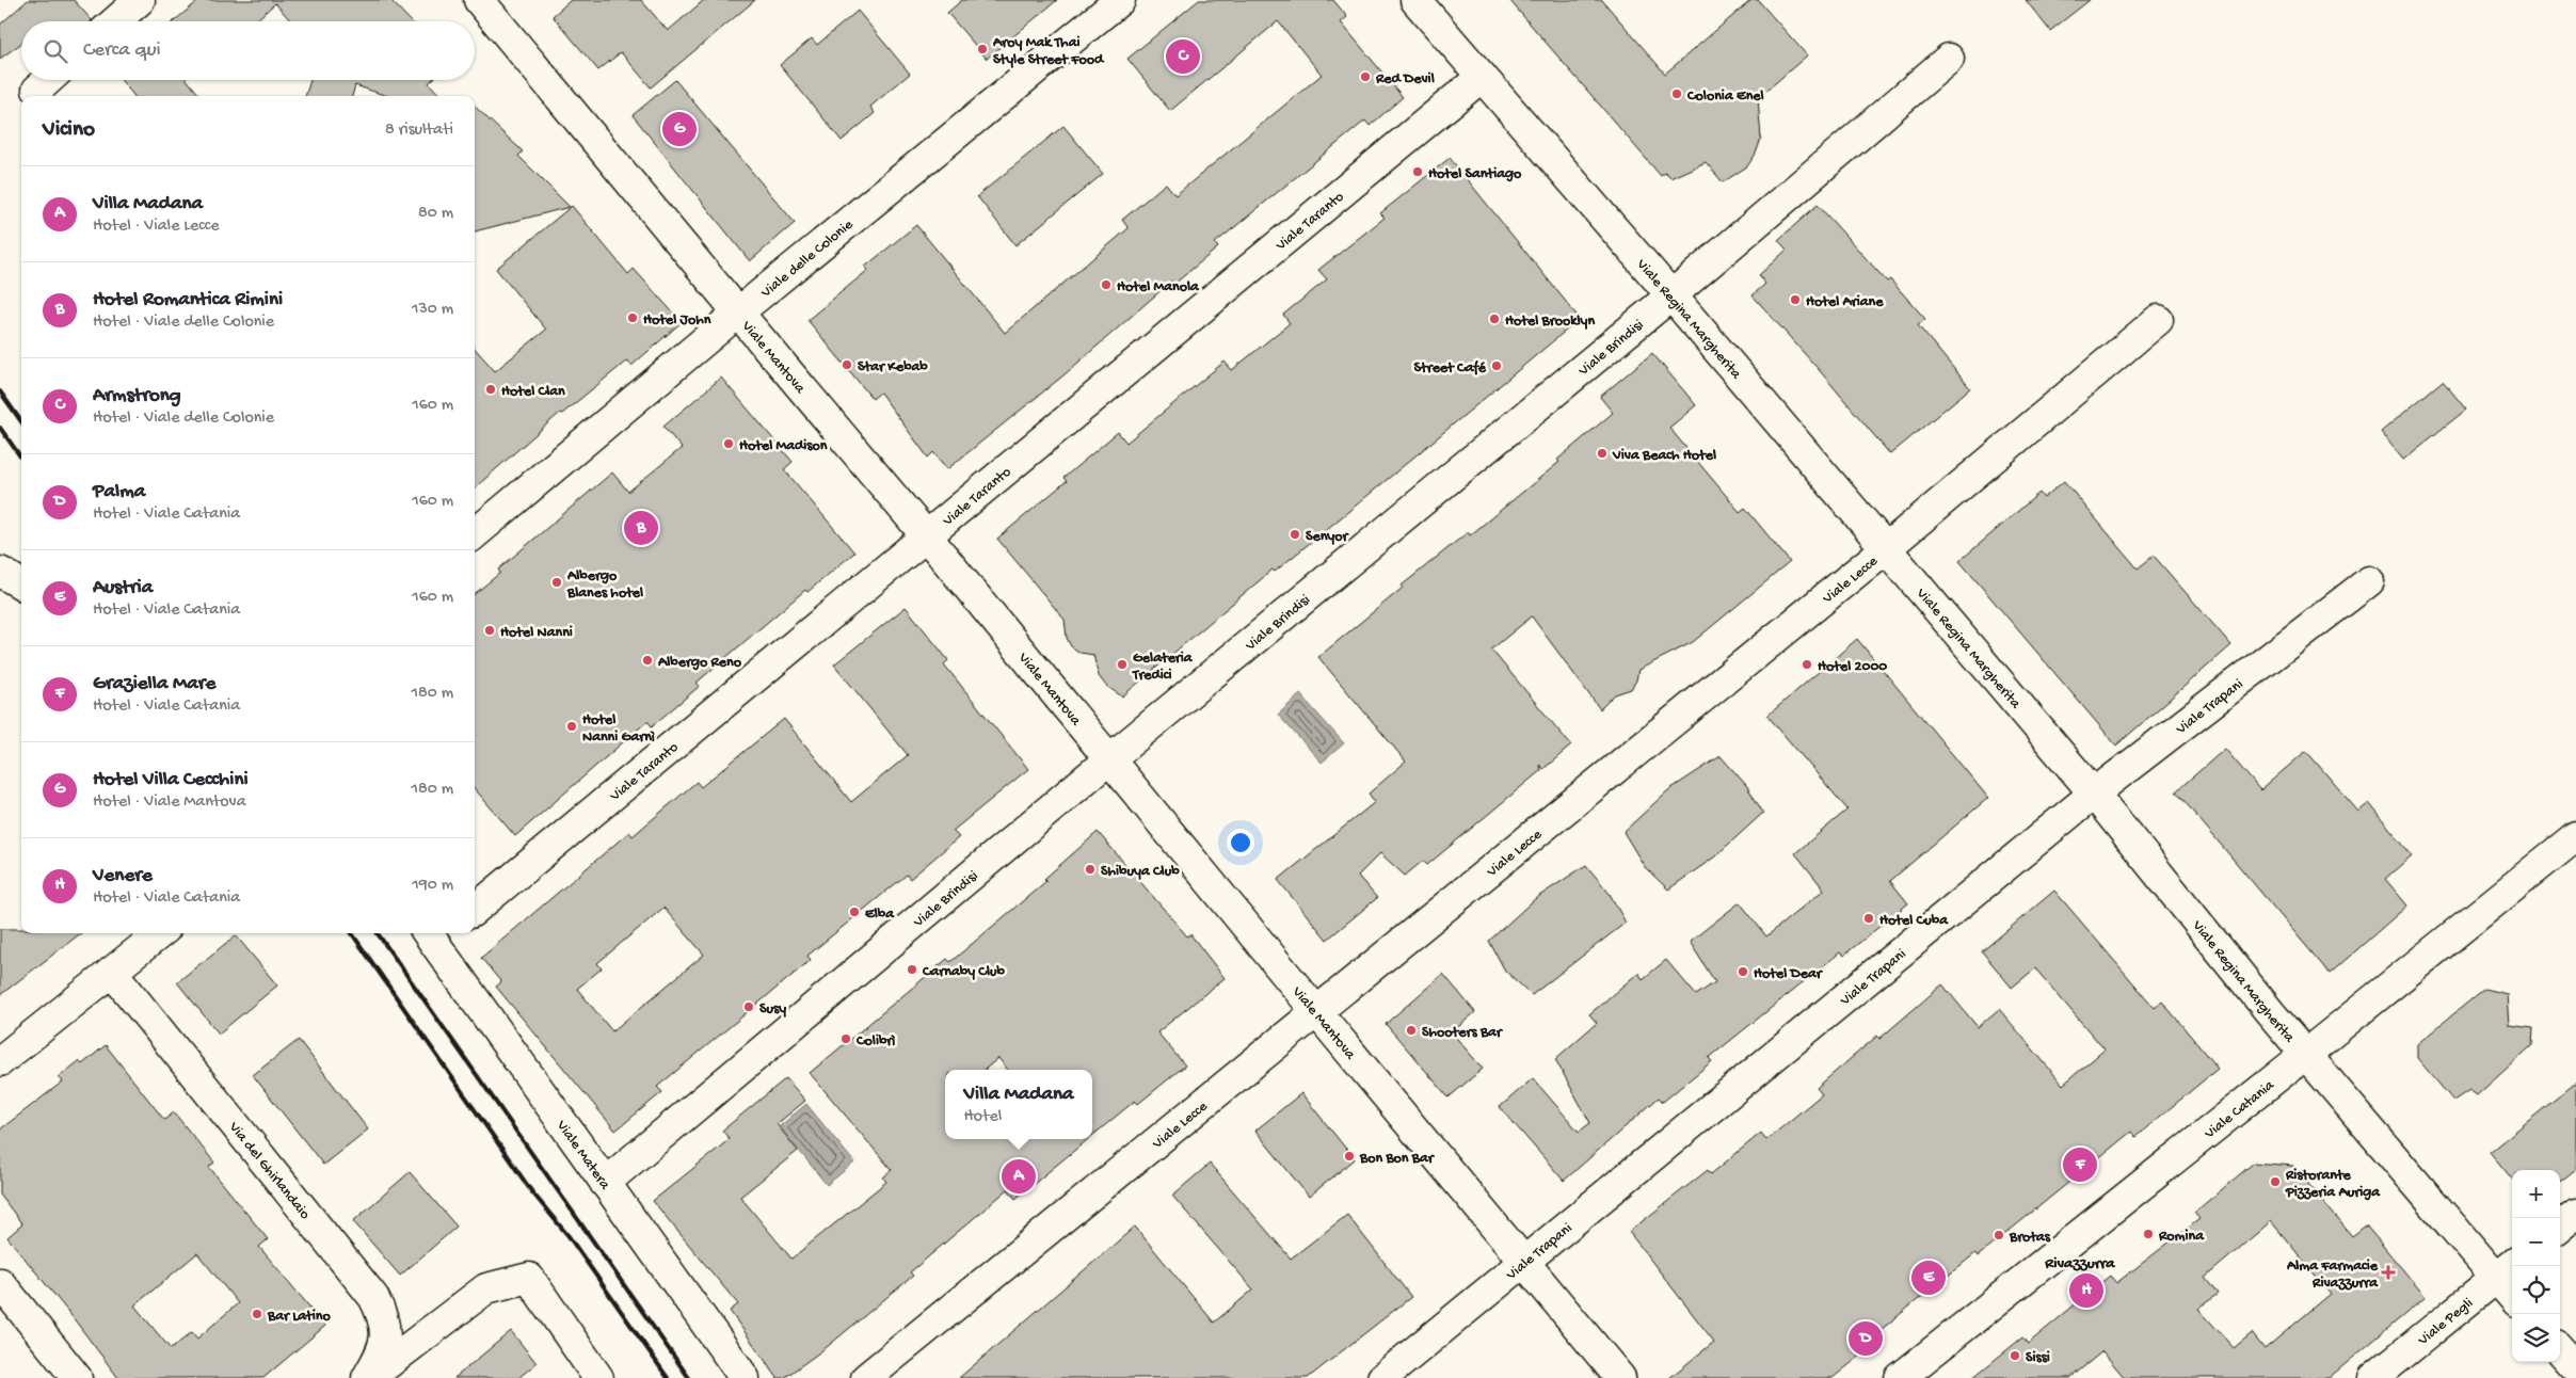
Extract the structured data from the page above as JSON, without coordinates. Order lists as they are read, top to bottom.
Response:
{
  "streets": {
    "street": [
      "Viale Taranto",
      "Viale delle Colonie",
      "Viale Regina Margherita",
      "Viale Brindisi",
      "Viale Mantova",
      "Viale Lecce",
      "Viale Trapani",
      "Viale Catania",
      "Viale Matera",
      "Via del Ghirlandaio",
      "Viale Pegli"
    ]
  },
  "crossings": [
    ["Viale Taranto", "Viale Regina Margherita"],
    ["Viale Taranto", "Viale Mantova"],
    ["Viale delle Colonie", "Viale Mantova"],
    ["Viale Regina Margherita", "Viale Brindisi"],
    ["Viale Regina Margherita", "Viale Lecce"],
    ["Viale Regina Margherita", "Viale Trapani"],
    ["Viale Regina Margherita", "Viale Catania"],
    ["Viale Regina Margherita", "Viale Pegli"],
    ["Viale Brindisi", "Viale Mantova"],
    ["Viale Brindisi", "Viale Matera"],
    ["Viale Mantova", "Viale Lecce"],
    ["Viale Mantova", "Viale Trapani"]
  ],
  "districts": ["Rivazzurra"],
  "places": {
    "other": [
      "Aroy Mak Thai Style Street Food",
      "Red Devil",
      "Colonia Enel",
      "Hotel Santiago",
      "Hotel Manola",
      "Hotel Ariane",
      "Hotel John",
      "Hotel Brooklyn",
      "Star Kebab",
      "Street Café",
      "Hotel Clan",
      "Hotel Madison",
      "Viva Beach Hotel",
      "Senyor",
      "Albergo Blanes hotel",
      "Hotel Nanni",
      "Albergo Reno",
      "Gelateria Tredici",
      "Hotel 2000",
      "Hotel Nanni Garnì",
      "Shibuya Club",
      "Elba",
      "Hotel Cuba",
      "Carnaby Club",
      "Hotel Dear",
      "Susy",
      "Shooters Bar",
      "Colibrì",
      "Bon Bon Bar",
      "Ristorante Pizzeria Auriga",
      "Romina",
      "Brotas",
      "Bar Latino",
      "Sissi"
    ],
    "health": ["Alma Farmacie Rivazzurra"]
  },
  "page": {
    "search": "Cerca qui",
    "pins": [
      "C",
      "G",
      "B",
      "F",
      "A",
      "E",
      "H",
      "D"
    ],
    "heading": ["Vicino", "8 risultati"],
    "list": [
      {
        "mark": "A",
        "name": "Villa Madana",
        "note": "Hotel · Viale Lecce",
        "value": "80 m"
      },
      {
        "mark": "B",
        "name": "Hotel Romantica Rimini",
        "note": "Hotel · Viale delle Colonie",
        "value": "130 m"
      },
      {
        "mark": "C",
        "name": "Armstrong",
        "note": "Hotel · Viale delle Colonie",
        "value": "160 m"
      },
      {
        "mark": "D",
        "name": "Palma",
        "note": "Hotel · Viale Catania",
        "value": "160 m"
      },
      {
        "mark": "E",
        "name": "Austria",
        "note": "Hotel · Viale Catania",
        "value": "160 m"
      },
      {
        "mark": "F",
        "name": "Graziella Mare",
        "note": "Hotel · Viale Catania",
        "value": "180 m"
      },
      {
        "mark": "G",
        "name": "Hotel Villa Cecchini",
        "note": "Hotel · Viale Mantova",
        "value": "180 m"
      },
      {
        "mark": "H",
        "name": "Venere",
        "note": "Hotel · Viale Catania",
        "value": "190 m"
      }
    ],
    "popup": ["Villa Madana", "Hotel"],
    "map_buttons": ["+", "−"]
  }
}
